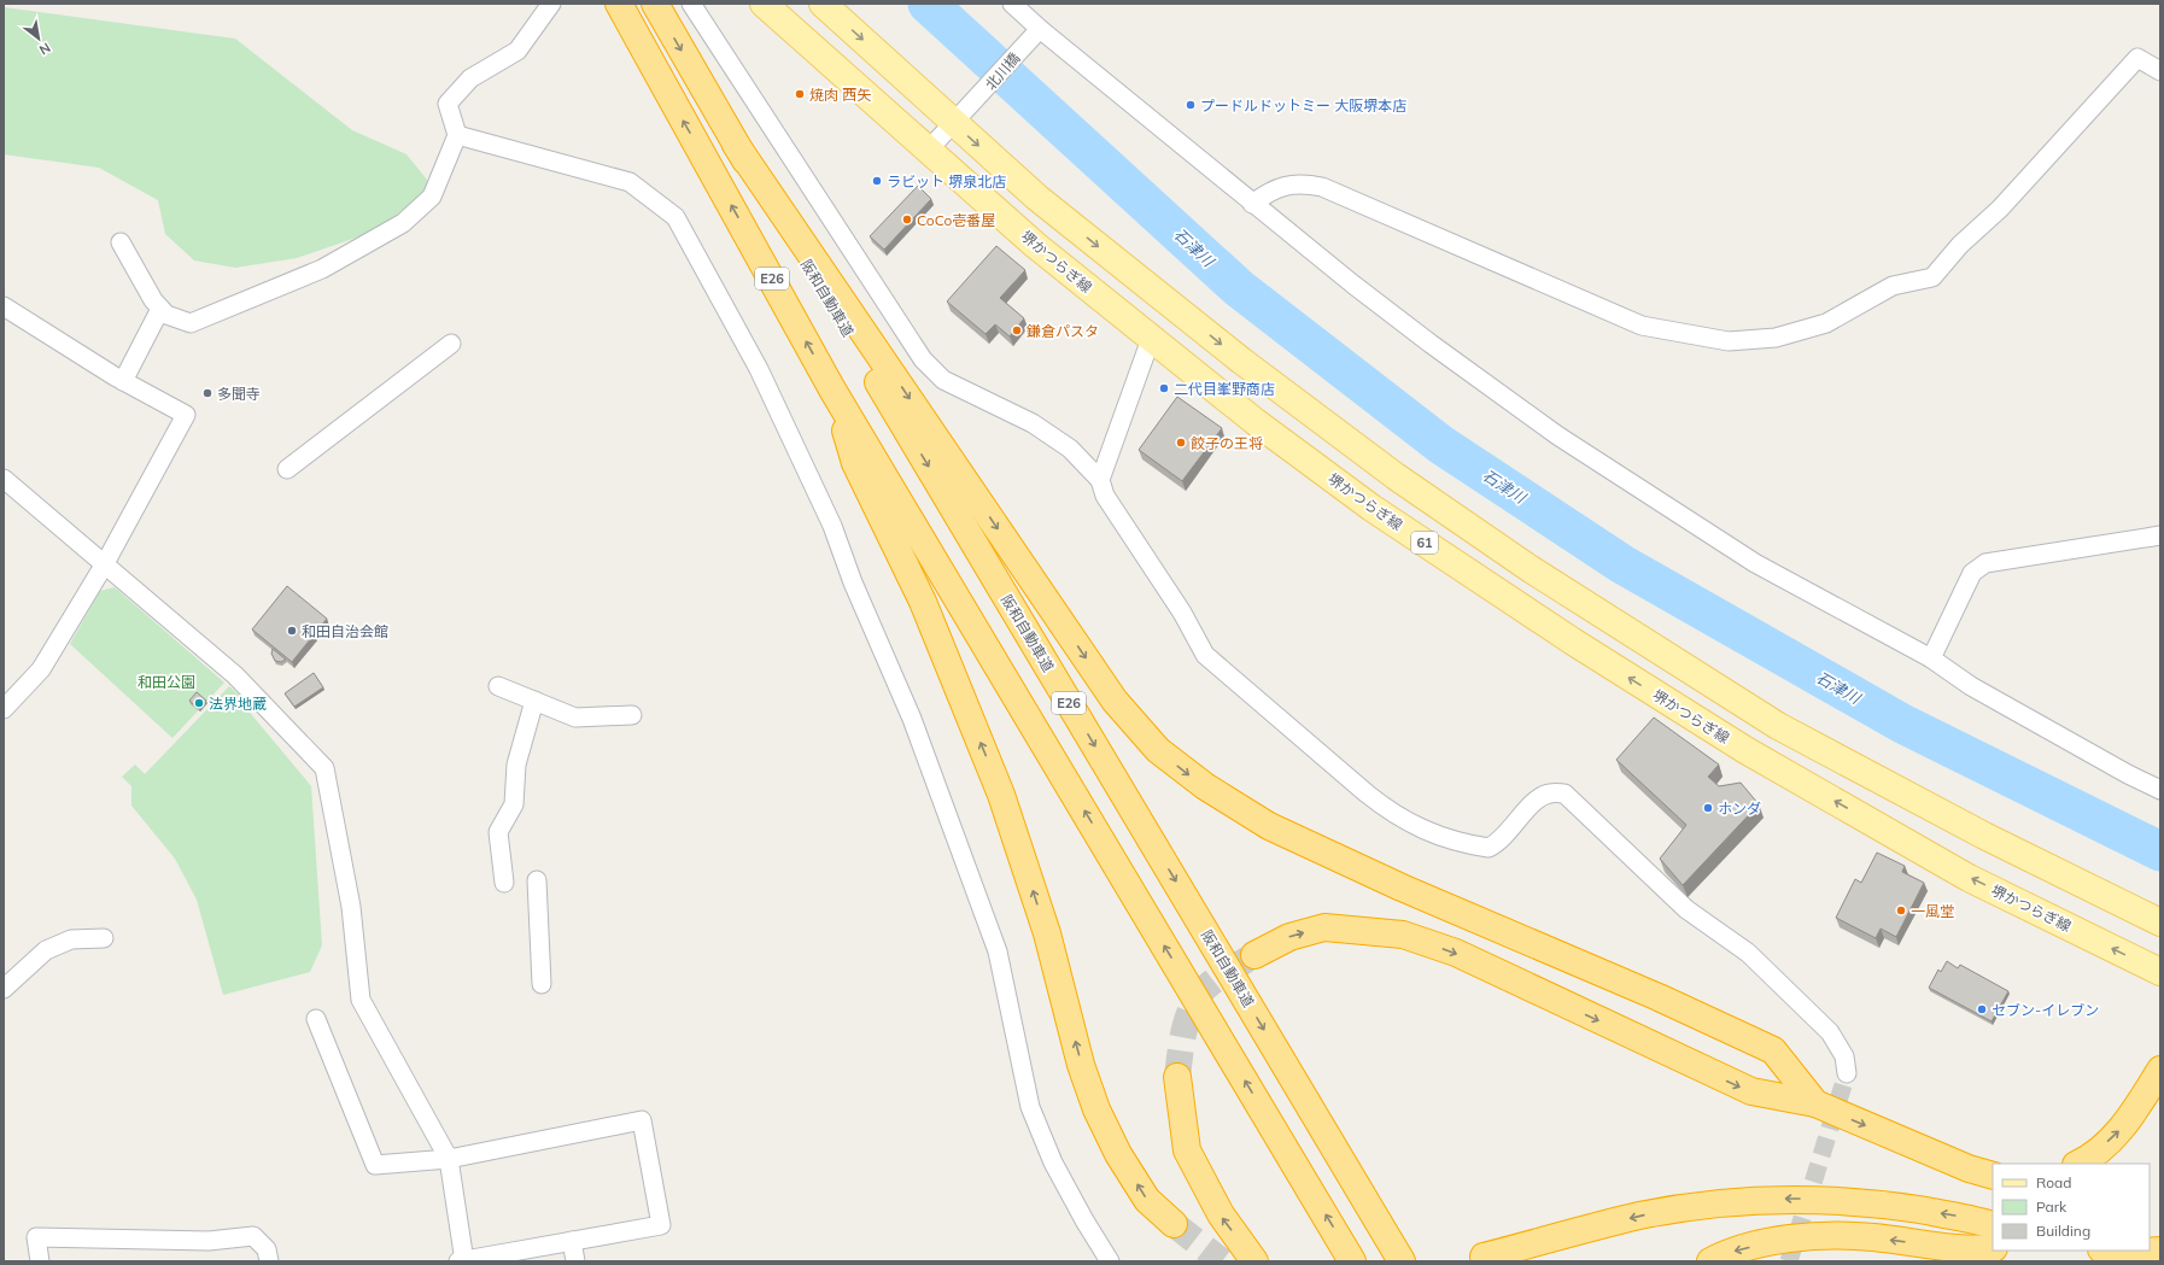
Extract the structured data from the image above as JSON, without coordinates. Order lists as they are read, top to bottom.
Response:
{
  "streets": {
    "highway": ["E26", "阪和自動車道"],
    "main road": ["堺かつらぎ線", "61"],
    "street": ["北川橋"]
  },
  "crossings": [
    ["北川橋", "堺かつらぎ線"],
    ["北川橋", "61"]
  ],
  "water": ["石津川"],
  "parks": ["和田公園"],
  "places": [
    "焼肉 西矢",
    "プードルドットミー 大阪堺本店",
    "ラビット 堺泉北店",
    "CoCo壱番屋",
    "鎌倉パスタ",
    "二代目峯野商店",
    "多聞寺",
    "餃子の王将",
    "和田自治会館",
    "法界地蔵",
    "ホンダ",
    "一風堂",
    "セブン-イレブン"
  ],
  "legend": ["Road", "Park", "Building"],
  "north": "bottom right"
}
